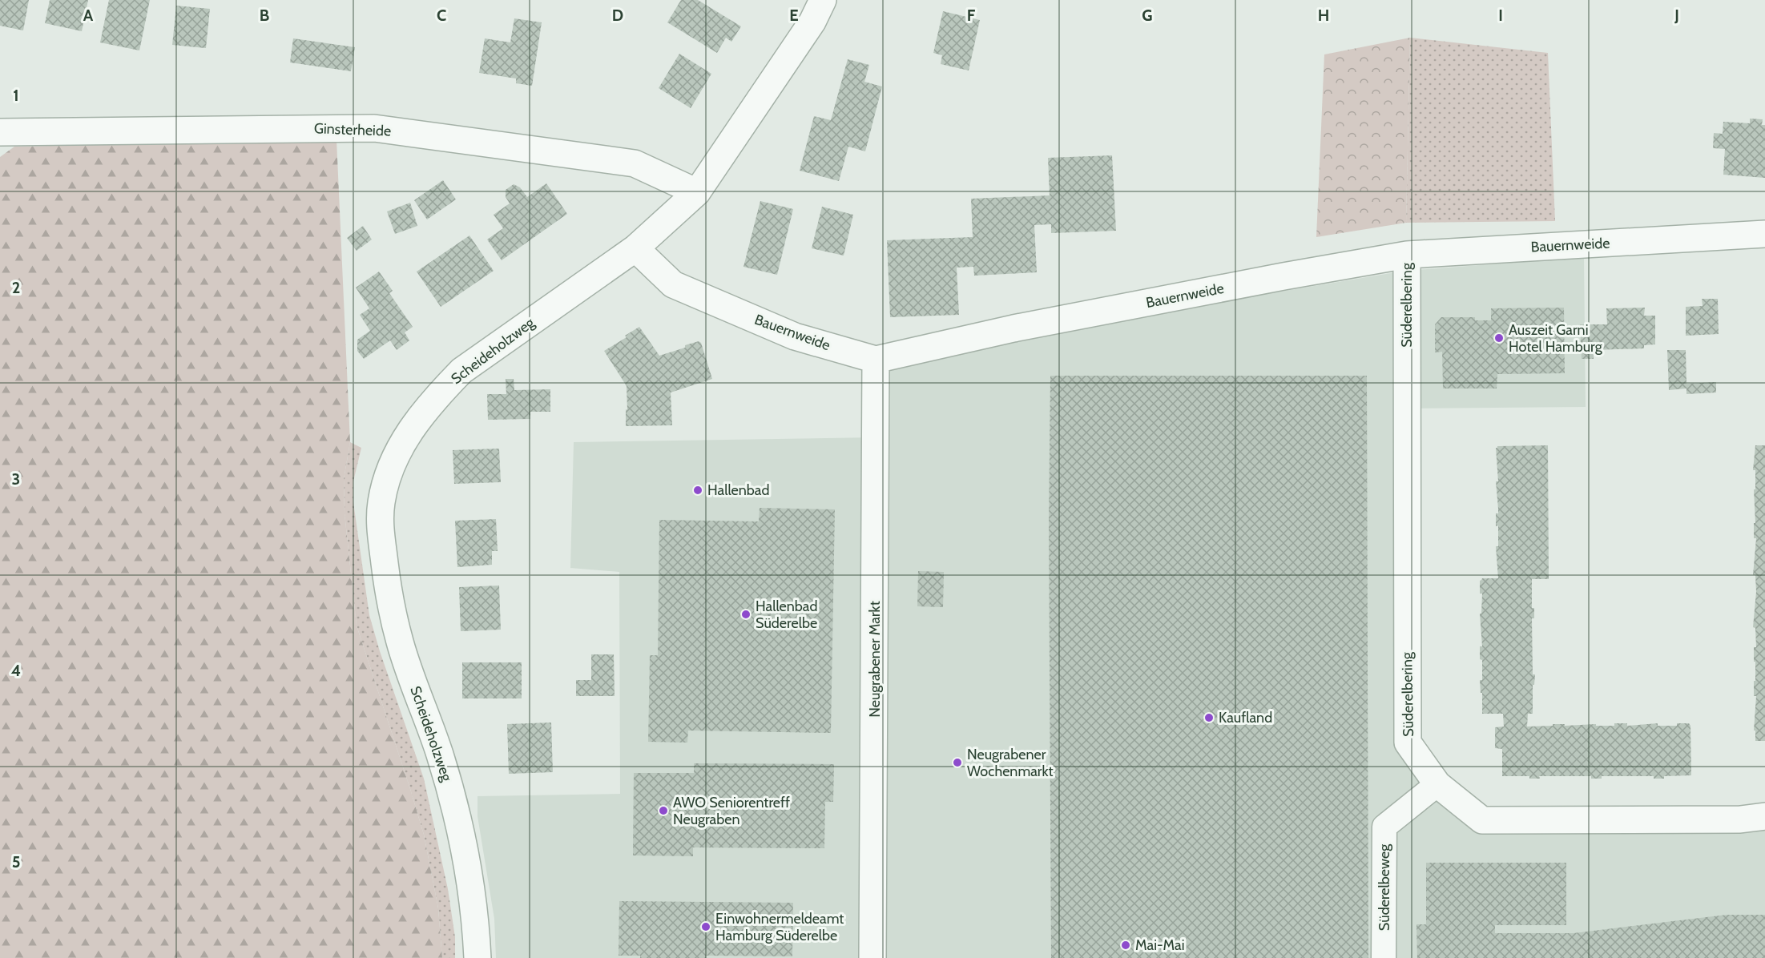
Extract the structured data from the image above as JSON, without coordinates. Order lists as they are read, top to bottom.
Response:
{
  "streets": {
    "street": [
      "Ginsterheide",
      "Bauernweide",
      "Süderelbering",
      "Scheideholzweg",
      "Neugrabener Markt",
      "Süderelbeweg"
    ]
  },
  "crossings": [
    ["Ginsterheide", "Scheideholzweg"],
    ["Bauernweide", "Süderelbering"],
    ["Bauernweide", "Scheideholzweg"],
    ["Bauernweide", "Neugrabener Markt"],
    ["Süderelbering", "Süderelbeweg"]
  ],
  "places": [
    "Auszeit Garni Hotel Hamburg",
    "Hallenbad",
    "Hallenbad Süderelbe",
    "Kaufland",
    "Neugrabener Wochenmarkt",
    "AWO Seniorentreff Neugraben",
    "Einwohnermeldeamt Hamburg Süderelbe",
    "Mai-Mai"
  ],
  "grid": {
    "columns": [
      "A",
      "B",
      "C",
      "D",
      "E",
      "F",
      "G",
      "H",
      "I",
      "J"
    ],
    "rows": [
      "1",
      "2",
      "3",
      "4",
      "5"
    ]
  }
}
